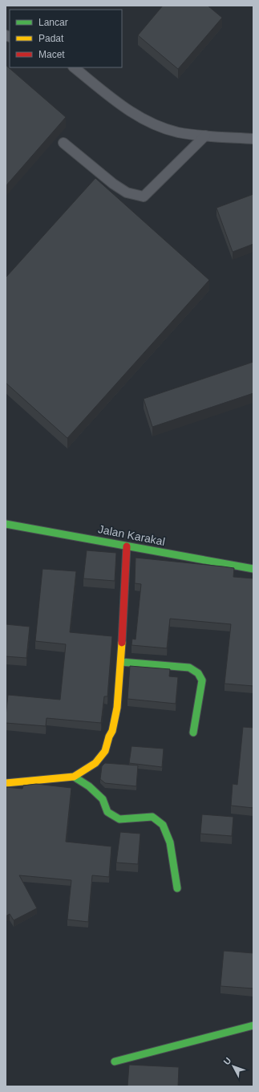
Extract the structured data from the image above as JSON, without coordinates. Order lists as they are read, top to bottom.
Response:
{
  "streets": {
    "street": ["Jalan Karakal"]
  },
  "legend": ["Lancar", "Padat", "Macet"],
  "north": "top left"
}
